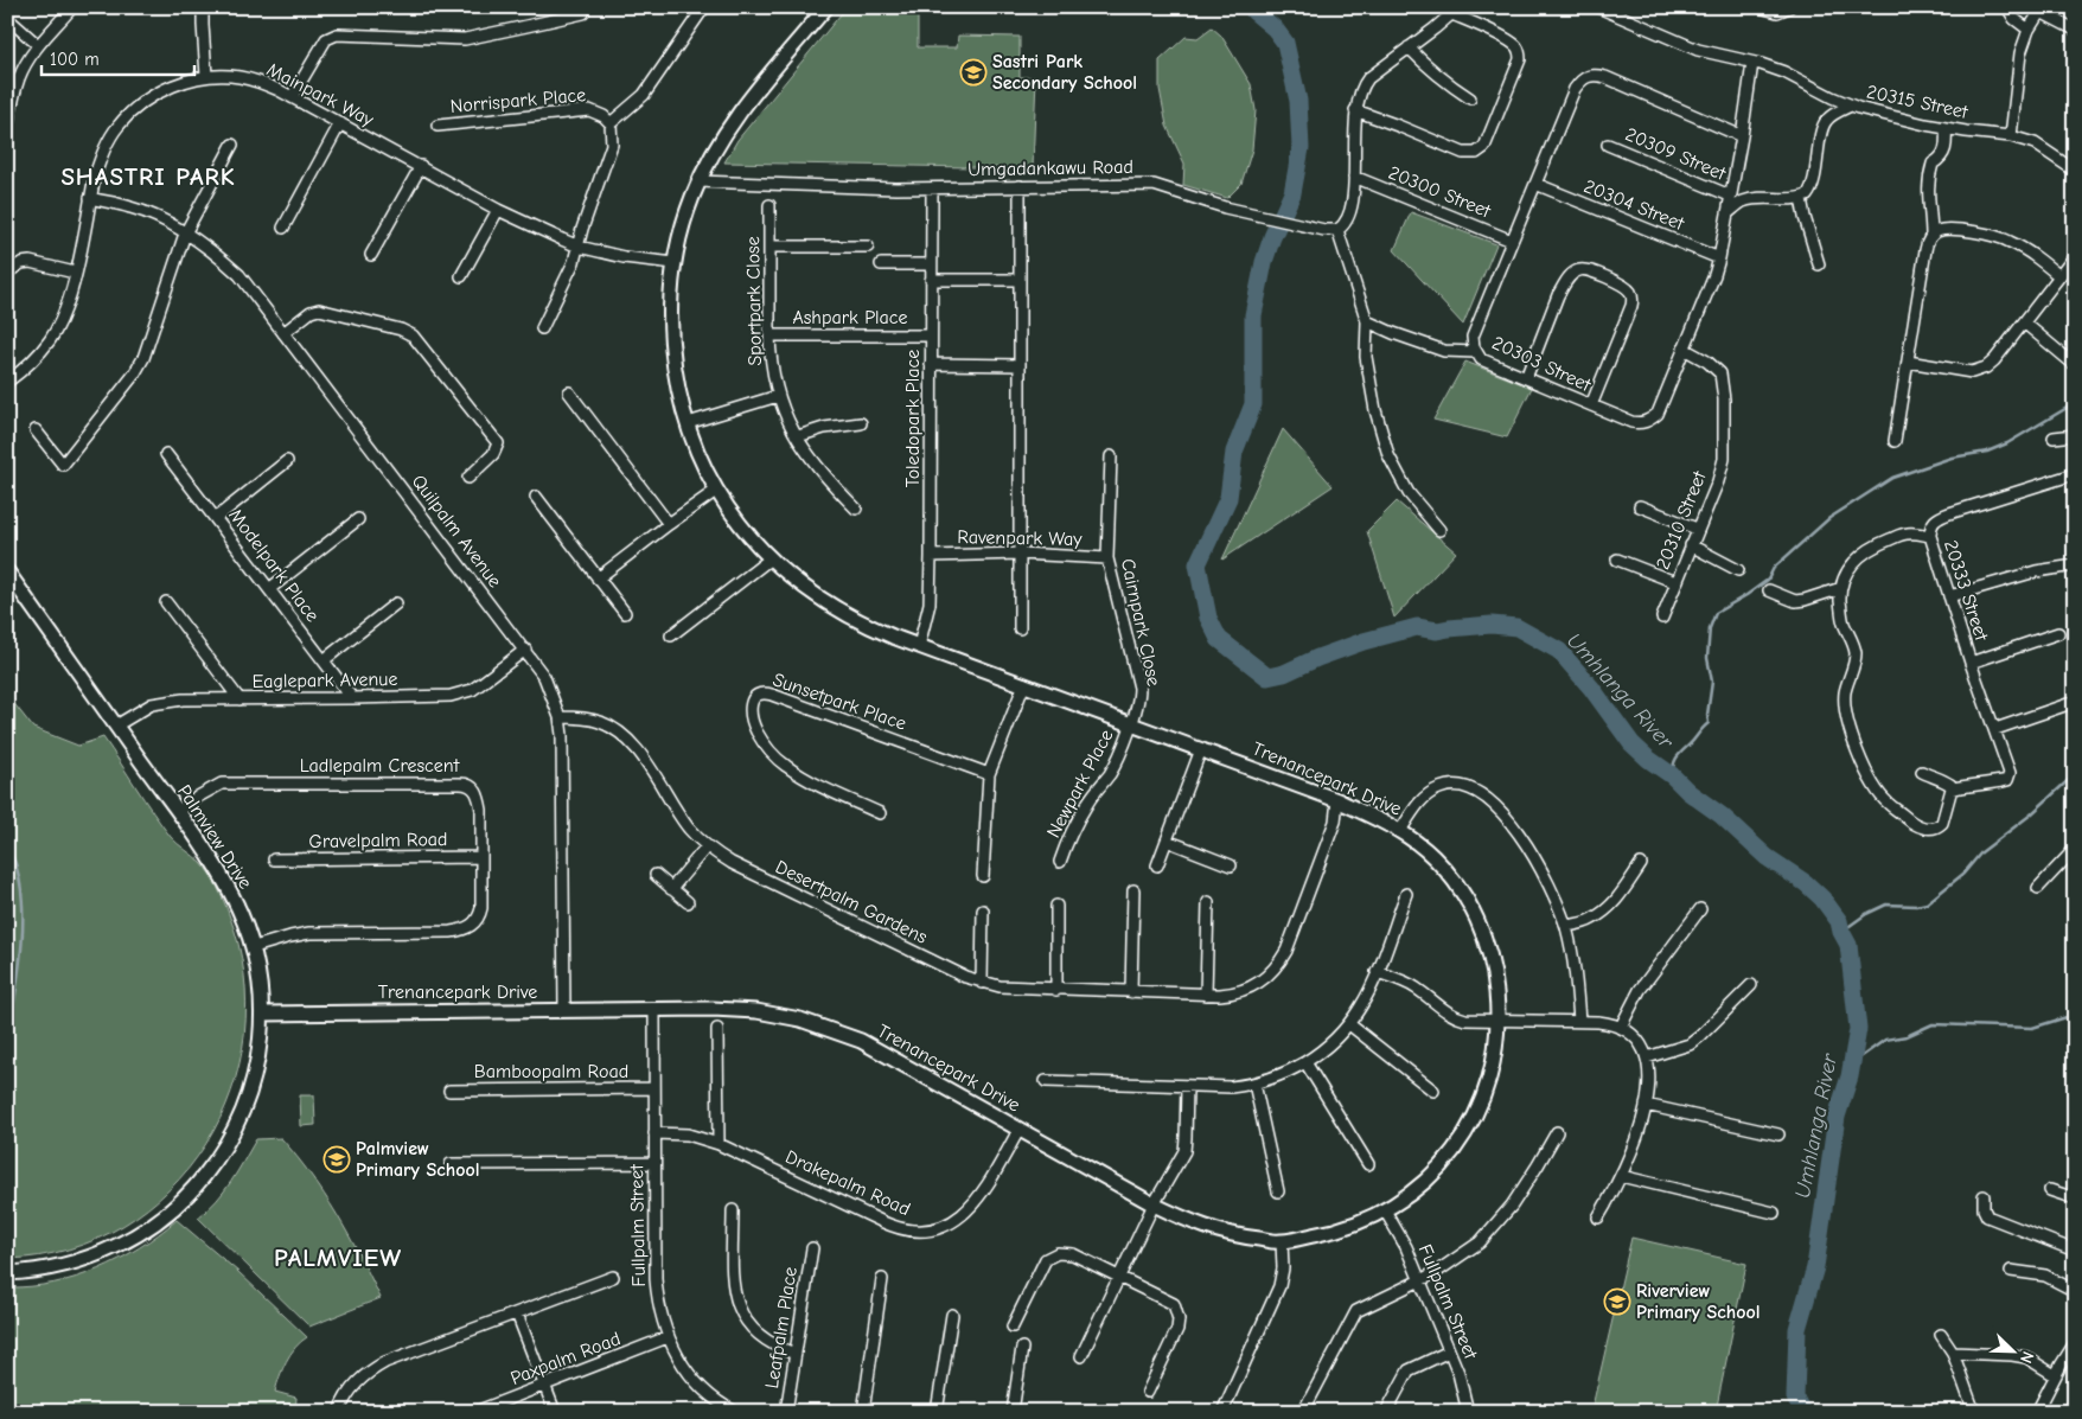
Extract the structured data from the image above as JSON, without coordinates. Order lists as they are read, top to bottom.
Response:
{
  "streets": {
    "street": [
      "Mainpark Way",
      "Norrispark Place",
      "20315 Street",
      "20309 Street",
      "Umgadankawu Road",
      "20300 Street",
      "20304 Street",
      "Sportpark Close",
      "Ashpark Place",
      "20303 Street",
      "Toledopark Place",
      "20310 Street",
      "Quilpalm Avenue",
      "Ravenpark Way",
      "Modelpark Place",
      "20333 Street",
      "Cairnpark Close",
      "Eaglepark Avenue",
      "Sunsetpark Place",
      "Ladlepalm Crescent",
      "Trenancepark Drive",
      "Newpark Place",
      "Palmview Drive",
      "Gravelpalm Road",
      "Desertpalm Gardens",
      "Bamboopalm Road",
      "Drakepalm Road",
      "Fullpalm Street",
      "Leafpalm Place",
      "Paxpalm Road"
    ]
  },
  "crossings": [
    ["Mainpark Way", "Quilpalm Avenue"],
    ["Mainpark Way", "Trenancepark Drive"],
    ["20315 Street", "20303 Street"],
    ["20309 Street", "20303 Street"],
    ["Umgadankawu Road", "Toledopark Place"],
    ["Umgadankawu Road", "Trenancepark Drive"],
    ["20300 Street", "20303 Street"],
    ["20304 Street", "20303 Street"],
    ["Sportpark Close", "Ashpark Place"],
    ["Ashpark Place", "Toledopark Place"],
    ["20303 Street", "20310 Street"],
    ["Toledopark Place", "Ravenpark Way"],
    ["Toledopark Place", "Trenancepark Drive"],
    ["Quilpalm Avenue", "Eaglepark Avenue"],
    ["Quilpalm Avenue", "Trenancepark Drive"],
    ["Quilpalm Avenue", "Desertpalm Gardens"],
    ["Ravenpark Way", "Cairnpark Close"],
    ["Modelpark Place", "Eaglepark Avenue"],
    ["Cairnpark Close", "Trenancepark Drive"],
    ["Cairnpark Close", "Newpark Place"],
    ["Eaglepark Avenue", "Palmview Drive"],
    ["Ladlepalm Crescent", "Palmview Drive"],
    ["Ladlepalm Crescent", "Gravelpalm Road"],
    ["Trenancepark Drive", "Newpark Place"],
    ["Trenancepark Drive", "Palmview Drive"],
    ["Trenancepark Drive", "Desertpalm Gardens"],
    ["Trenancepark Drive", "Drakepalm Road"],
    ["Trenancepark Drive", "Fullpalm Street"],
    ["Bamboopalm Road", "Fullpalm Street"],
    ["Drakepalm Road", "Fullpalm Street"],
    ["Fullpalm Street", "Paxpalm Road"]
  ],
  "districts": ["SHASTRI PARK", "PALMVIEW"],
  "water": ["Umhlanga River"],
  "places": {
    "school or university": ["Sastri Park Secondary School", "Palmview Primary School", "Riverview Primary School"]
  },
  "scale_bar": "100 m",
  "north": "bottom right"
}
